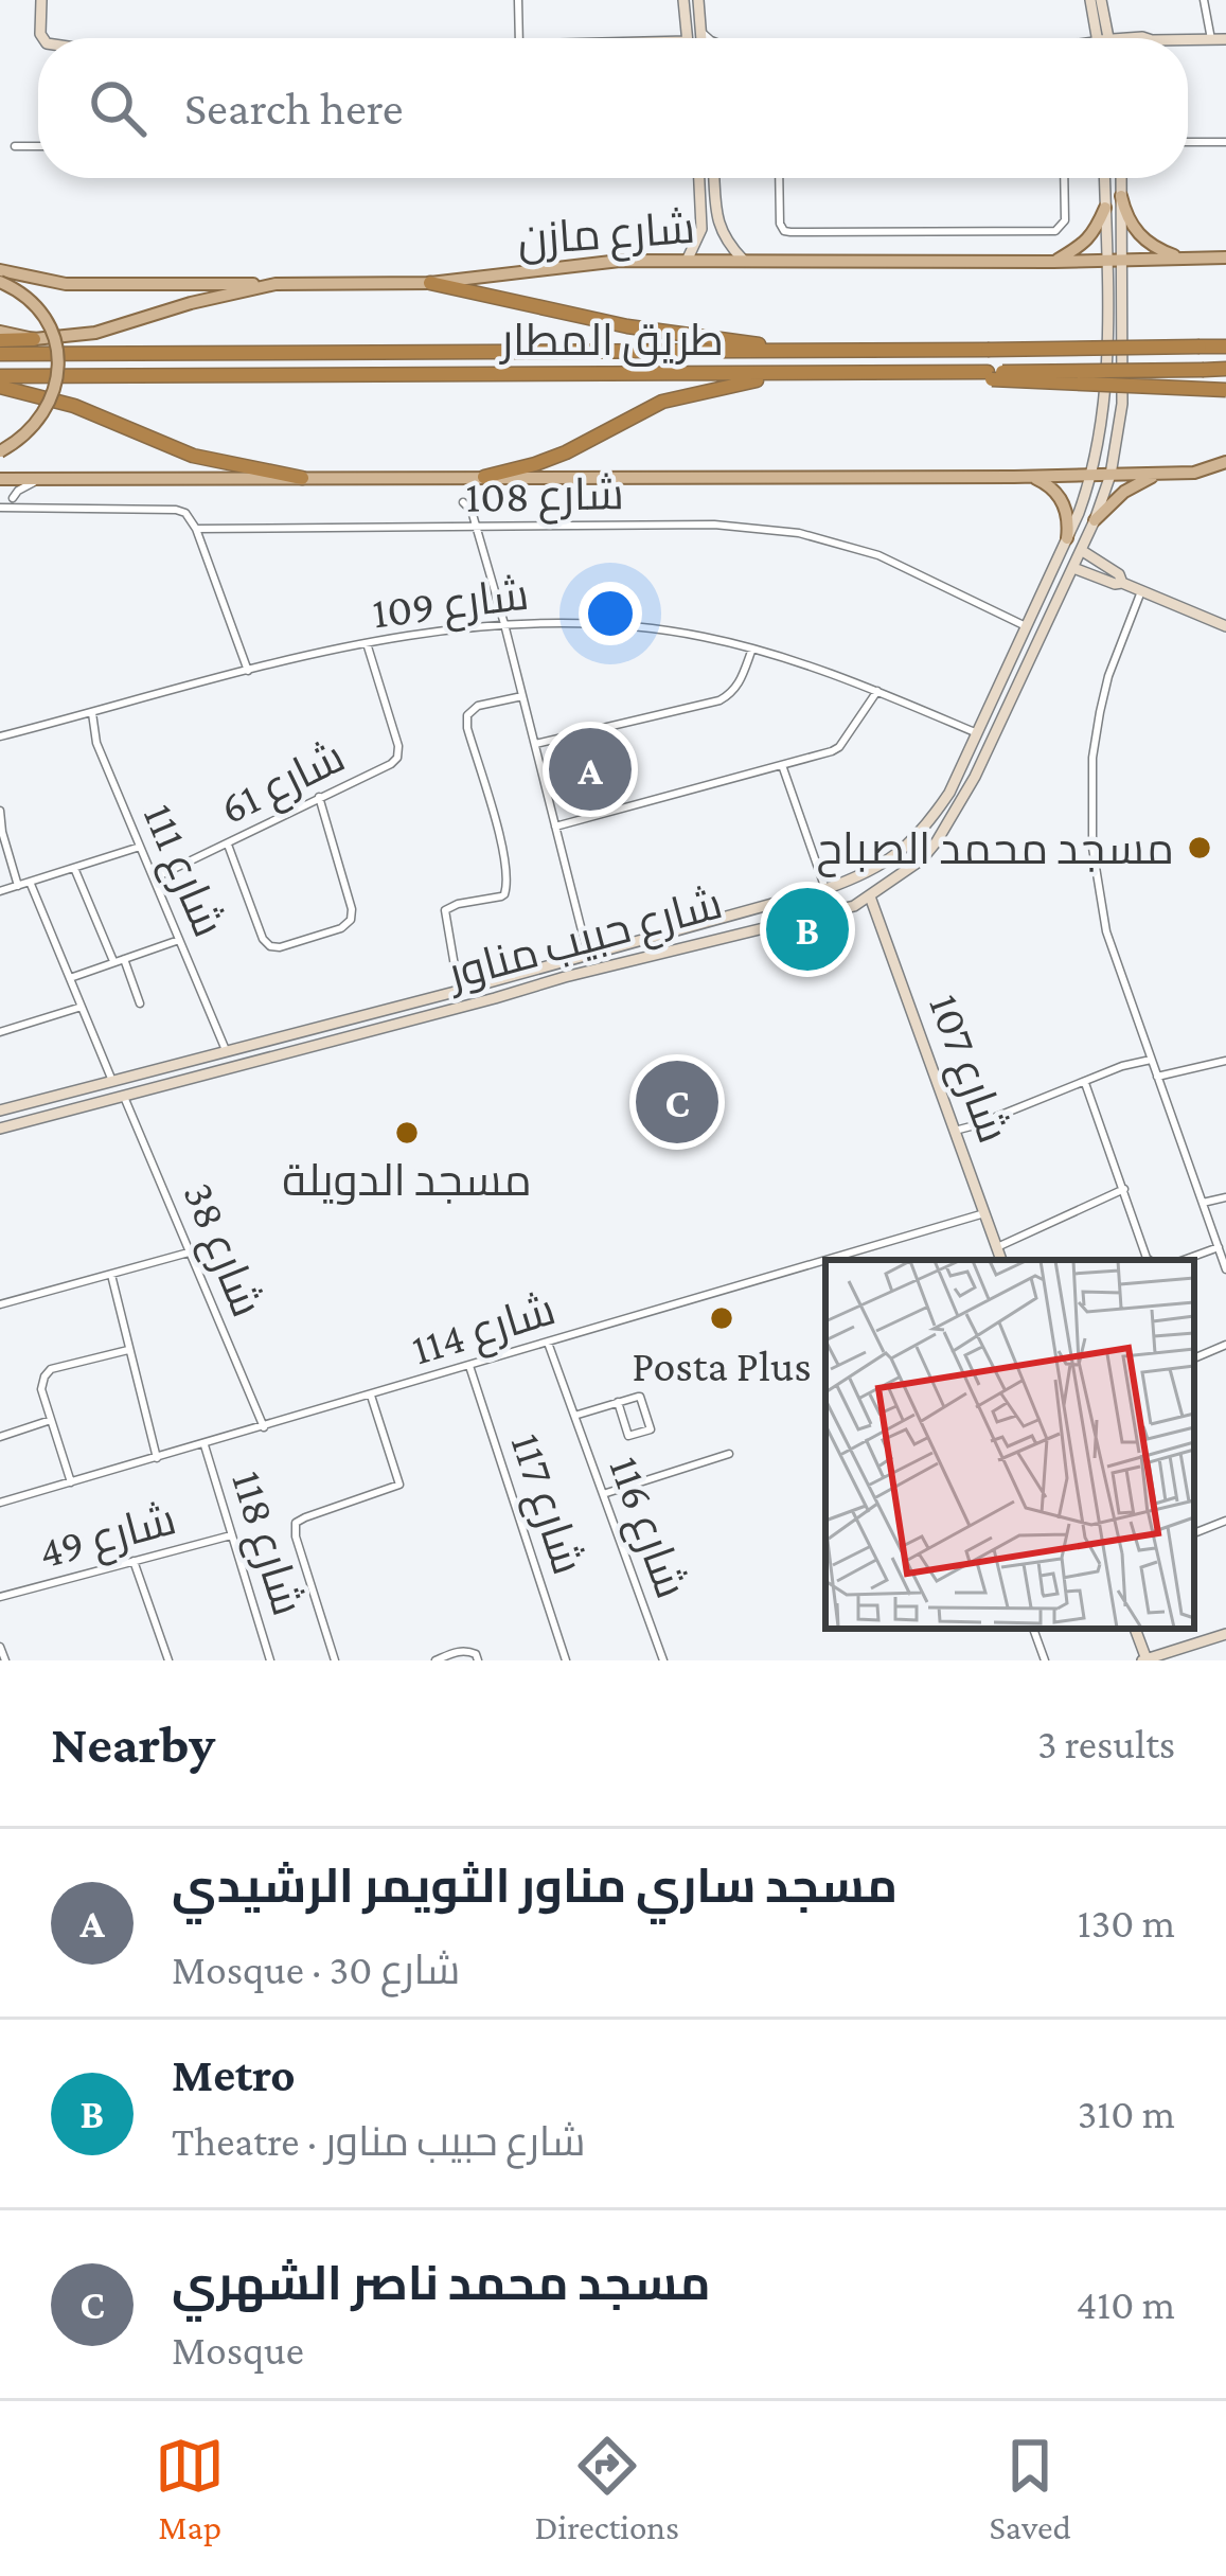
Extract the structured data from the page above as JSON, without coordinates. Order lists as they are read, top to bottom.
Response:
{
  "streets": {
    "highway": ["طريق المطار"],
    "main road": ["شارع مازن"],
    "street": [
      "شارع 108",
      "شارع 109",
      "شارع 61",
      "شارع 111",
      "شارع حبيب مناور",
      "شارع 107",
      "شارع 38",
      "شارع 114",
      "شارع 117",
      "شارع 116",
      "شارع 49",
      "شارع 118"
    ]
  },
  "crossings": [
    ["شارع مازن", "شارع حبيب مناور"],
    ["شارع 108", "شارع حبيب مناور"],
    ["شارع 109", "شارع 61"],
    ["شارع 109", "شارع 111"],
    ["شارع 109", "شارع حبيب مناور"],
    ["شارع 61", "شارع 111"],
    ["شارع 111", "شارع حبيب مناور"],
    ["شارع حبيب مناور", "شارع 107"],
    ["شارع حبيب مناور", "شارع 38"],
    ["شارع 107", "شارع 114"],
    ["شارع 38", "شارع 114"],
    ["شارع 114", "شارع 117"],
    ["شارع 114", "شارع 116"],
    ["شارع 114", "شارع 118"],
    ["شارع 49", "شارع 118"]
  ],
  "places": ["مسجد محمد الصباح", "مسجد الدويلة", "Posta Plus"],
  "page": {
    "search": "Search here",
    "pins": ["A", "B", "C"],
    "heading": ["Nearby", "3 results"],
    "list": [
      {
        "mark": "A",
        "name": "مسجد ساري مناور الثويمر الرشيدي",
        "note": "Mosque · شارع 30",
        "value": "130 m"
      },
      {
        "mark": "B",
        "name": "Metro",
        "note": "Theatre · شارع حبيب مناور",
        "value": "310 m"
      },
      {
        "mark": "C",
        "name": "مسجد محمد ناصر الشهري",
        "note": "Mosque",
        "value": "410 m"
      }
    ],
    "nav": ["Map", "Directions", "Saved"]
  }
}
